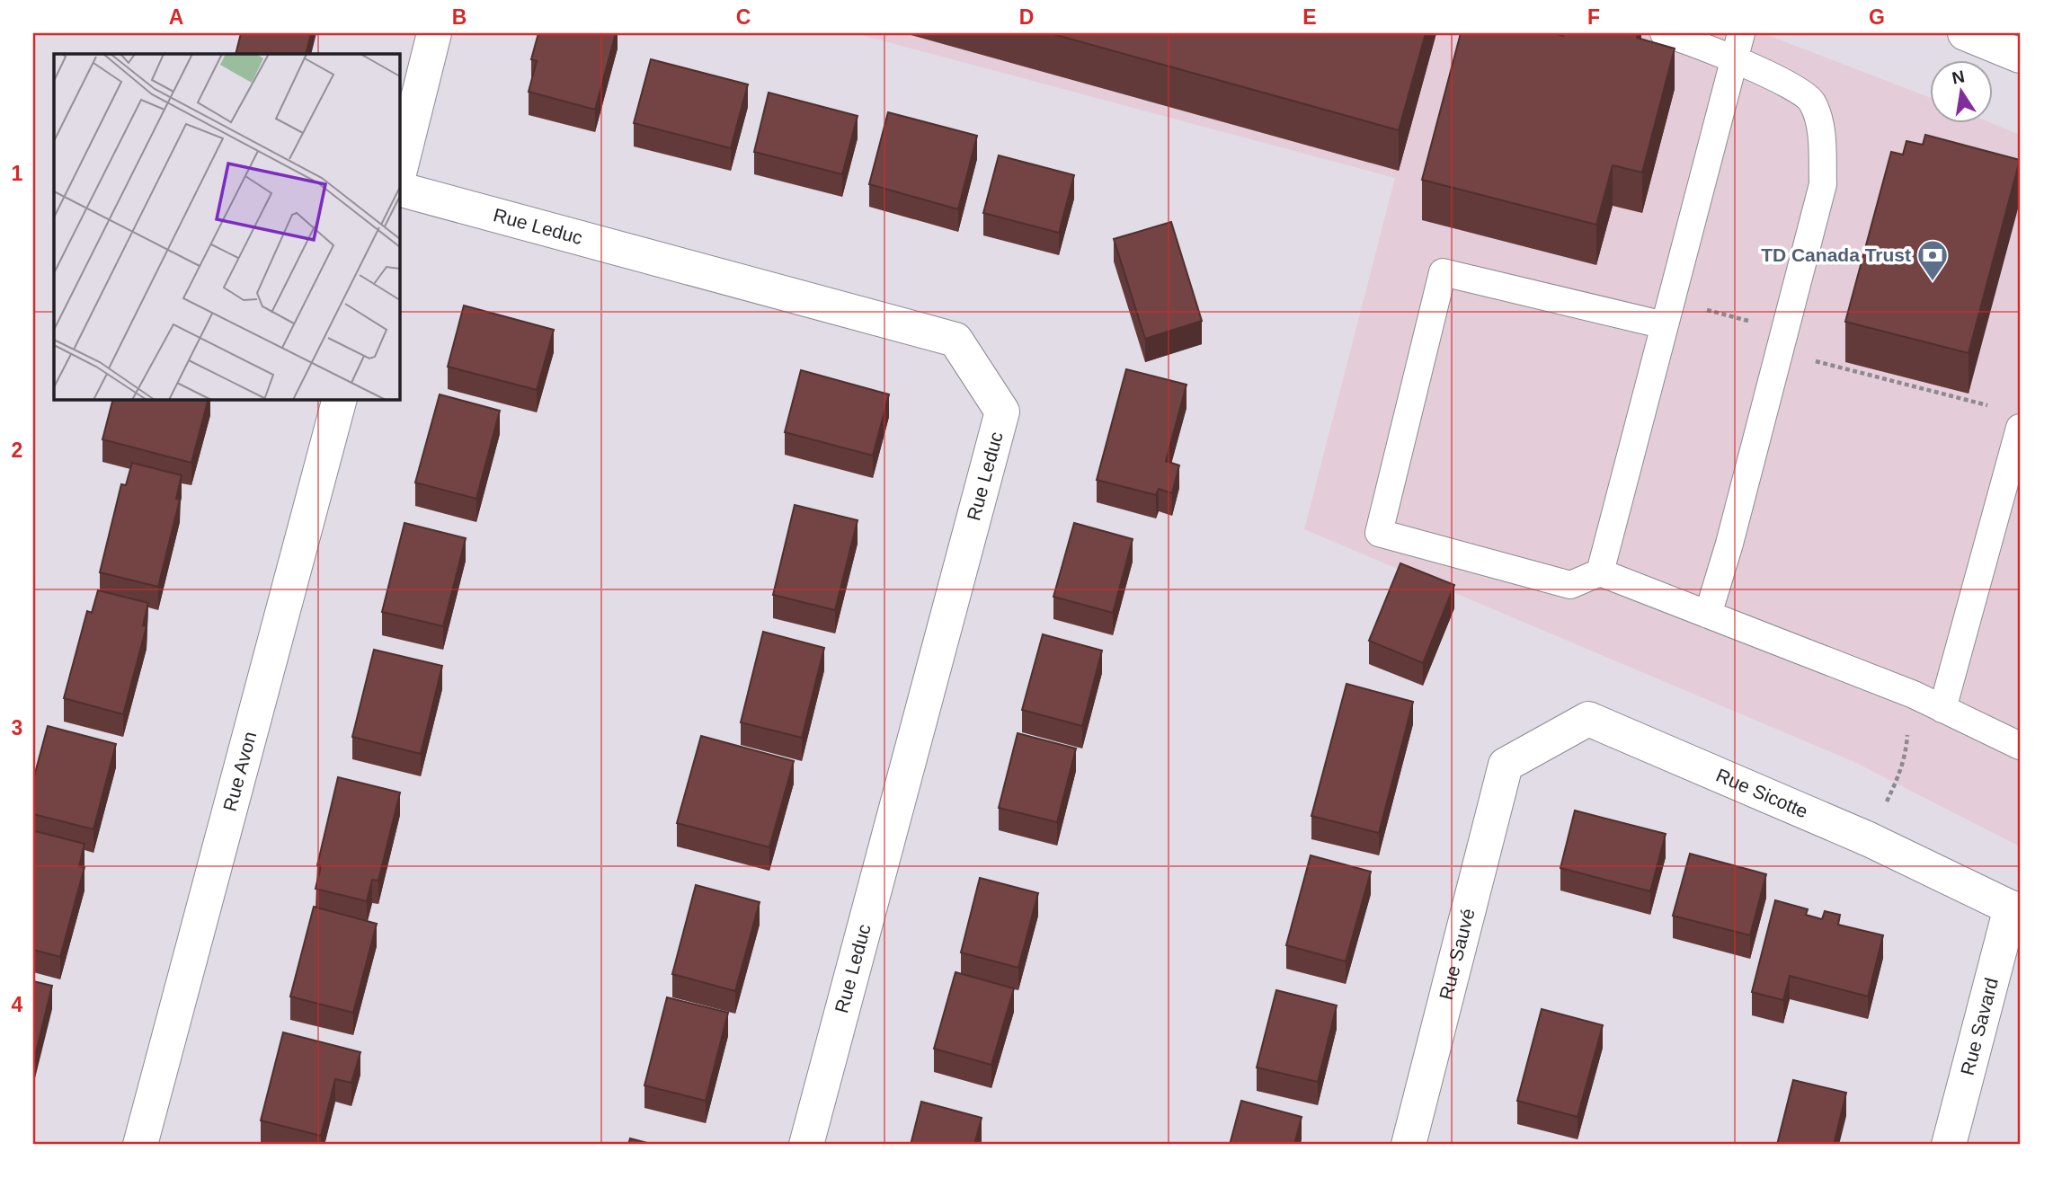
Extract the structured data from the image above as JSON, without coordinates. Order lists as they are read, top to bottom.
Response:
{
  "streets": {
    "street": [
      "Rue Leduc",
      "Rue Avon",
      "Rue Sicotte",
      "Rue Sauvé",
      "Rue Savard"
    ]
  },
  "crossings": [
    ["Rue Sicotte", "Rue Sauvé"],
    ["Rue Sicotte", "Rue Savard"]
  ],
  "places": {
    "bank": ["TD Canada Trust"]
  },
  "north": "top",
  "grid": {
    "columns": [
      "A",
      "B",
      "C",
      "D",
      "E",
      "F",
      "G"
    ],
    "rows": [
      "1",
      "2",
      "3",
      "4"
    ]
  }
}
